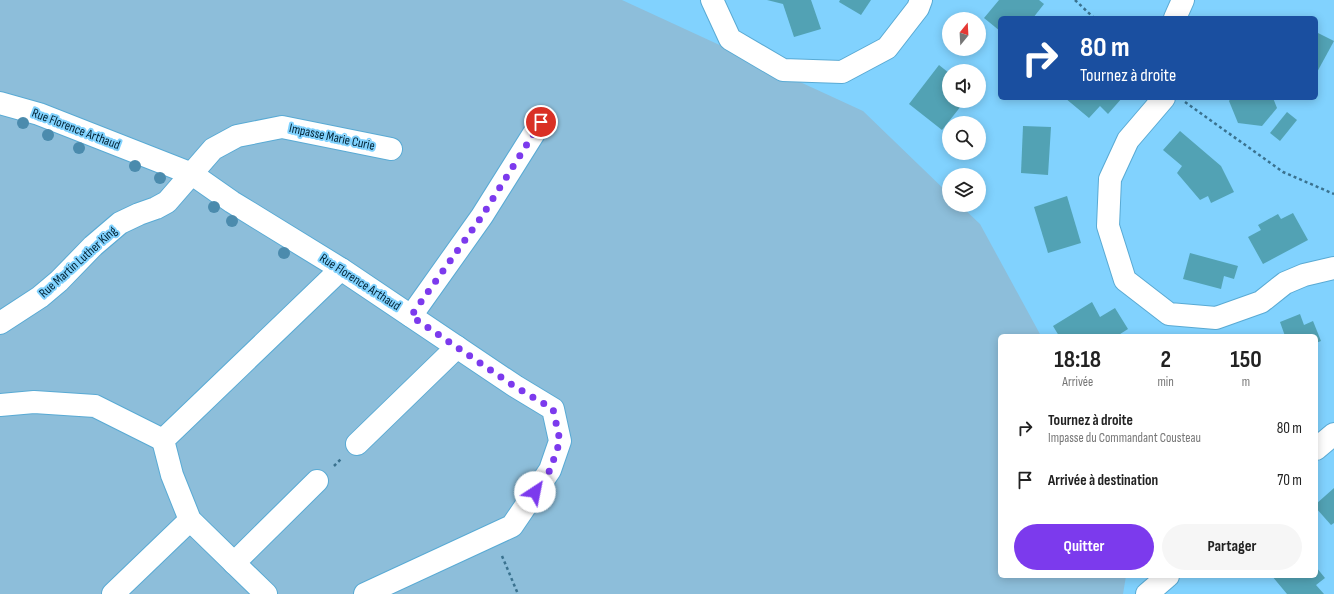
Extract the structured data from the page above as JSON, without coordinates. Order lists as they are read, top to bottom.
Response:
{
  "streets": {
    "street": ["Rue Florence Arthaud", "Impasse Marie Curie", "Rue Martin Luther King"]
  },
  "crossings": [
    ["Rue Florence Arthaud", "Impasse Marie Curie"],
    ["Rue Florence Arthaud", "Rue Martin Luther King"],
    ["Impasse Marie Curie", "Rue Martin Luther King"]
  ],
  "north": "top",
  "page": {
    "turn": ["80 m", "Tournez à droite"],
    "eta": [
      "18:18",
      "Arrivée",
      "2",
      "min",
      "150",
      "m"
    ],
    "list": [
      {
        "name": "Tournez à droite",
        "note": "Impasse du Commandant Cousteau",
        "value": "80 m"
      },
      {
        "name": "Arrivée à destination",
        "value": "70 m"
      }
    ],
    "buttons": ["Quitter", "Partager"]
  }
}
